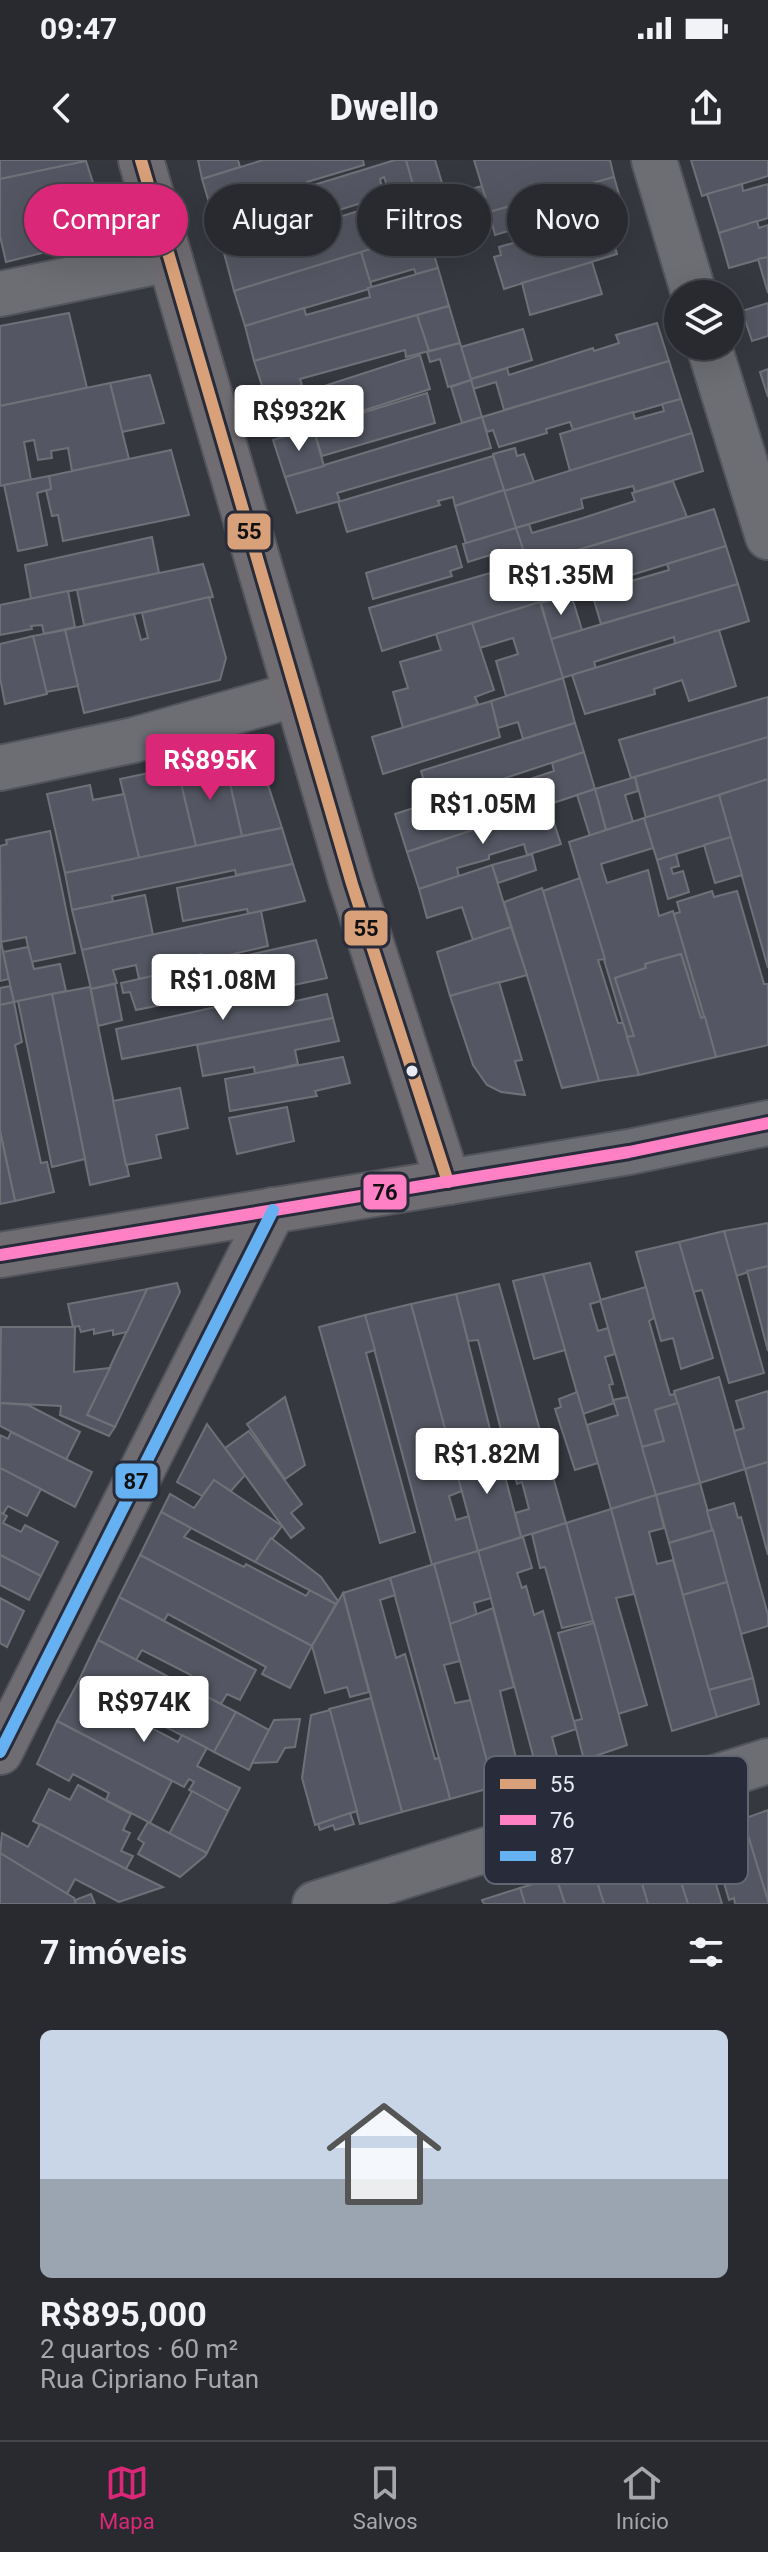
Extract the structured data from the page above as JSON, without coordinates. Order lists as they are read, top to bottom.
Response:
{
  "lines": ["transit line 55", "transit line 76", "transit line 87"],
  "legend": ["55", "76", "87"],
  "page": {
    "status": "09:47",
    "header": "Dwello",
    "chip": [
      "Comprar",
      "Alugar",
      "Filtros",
      "Novo"
    ],
    "price": [
      "R$932K",
      "R$1.35M",
      "R$895K",
      "R$1.05M",
      "R$1.08M",
      "R$1.82M",
      "R$974K"
    ],
    "heading": "7 imóveis",
    "list": [
      {
        "name": "R$895,000",
        "note": "2 quartos · 60 m² · Rua Cipriano Futan"
      }
    ],
    "tabs": ["Mapa", "Salvos", "Início"]
  }
}
